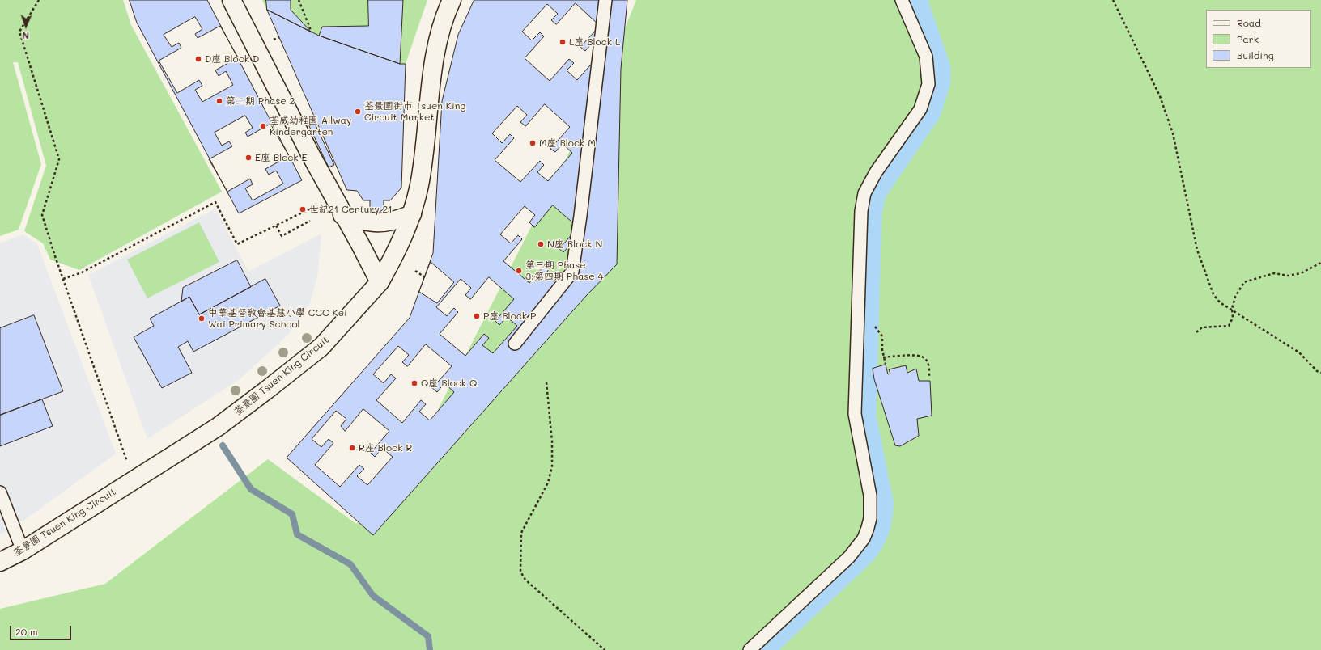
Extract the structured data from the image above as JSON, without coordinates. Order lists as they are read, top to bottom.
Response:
{
  "streets": {
    "street": ["荃景圍 Tsuen King Circuit"]
  },
  "places": [
    "L座 Block L",
    "D座 Block D",
    "第二期 Phase 2",
    "荃景圍街市 Tsuen King Circuit Market",
    "荃威幼稚園 Allway Kindergarten",
    "M座 Block M",
    "E座 Block E",
    "世紀21 Century 21",
    "N座 Block N",
    "第三期 Phase 3;第四期 Phase 4",
    "P座 Block P",
    "中華基督教會基慧小學 CCC Kei Wai Primary School",
    "Q座 Block Q",
    "R座 Block R"
  ],
  "legend": ["Road", "Park", "Building"],
  "scale_bar": "20 m",
  "north": "bottom"
}
